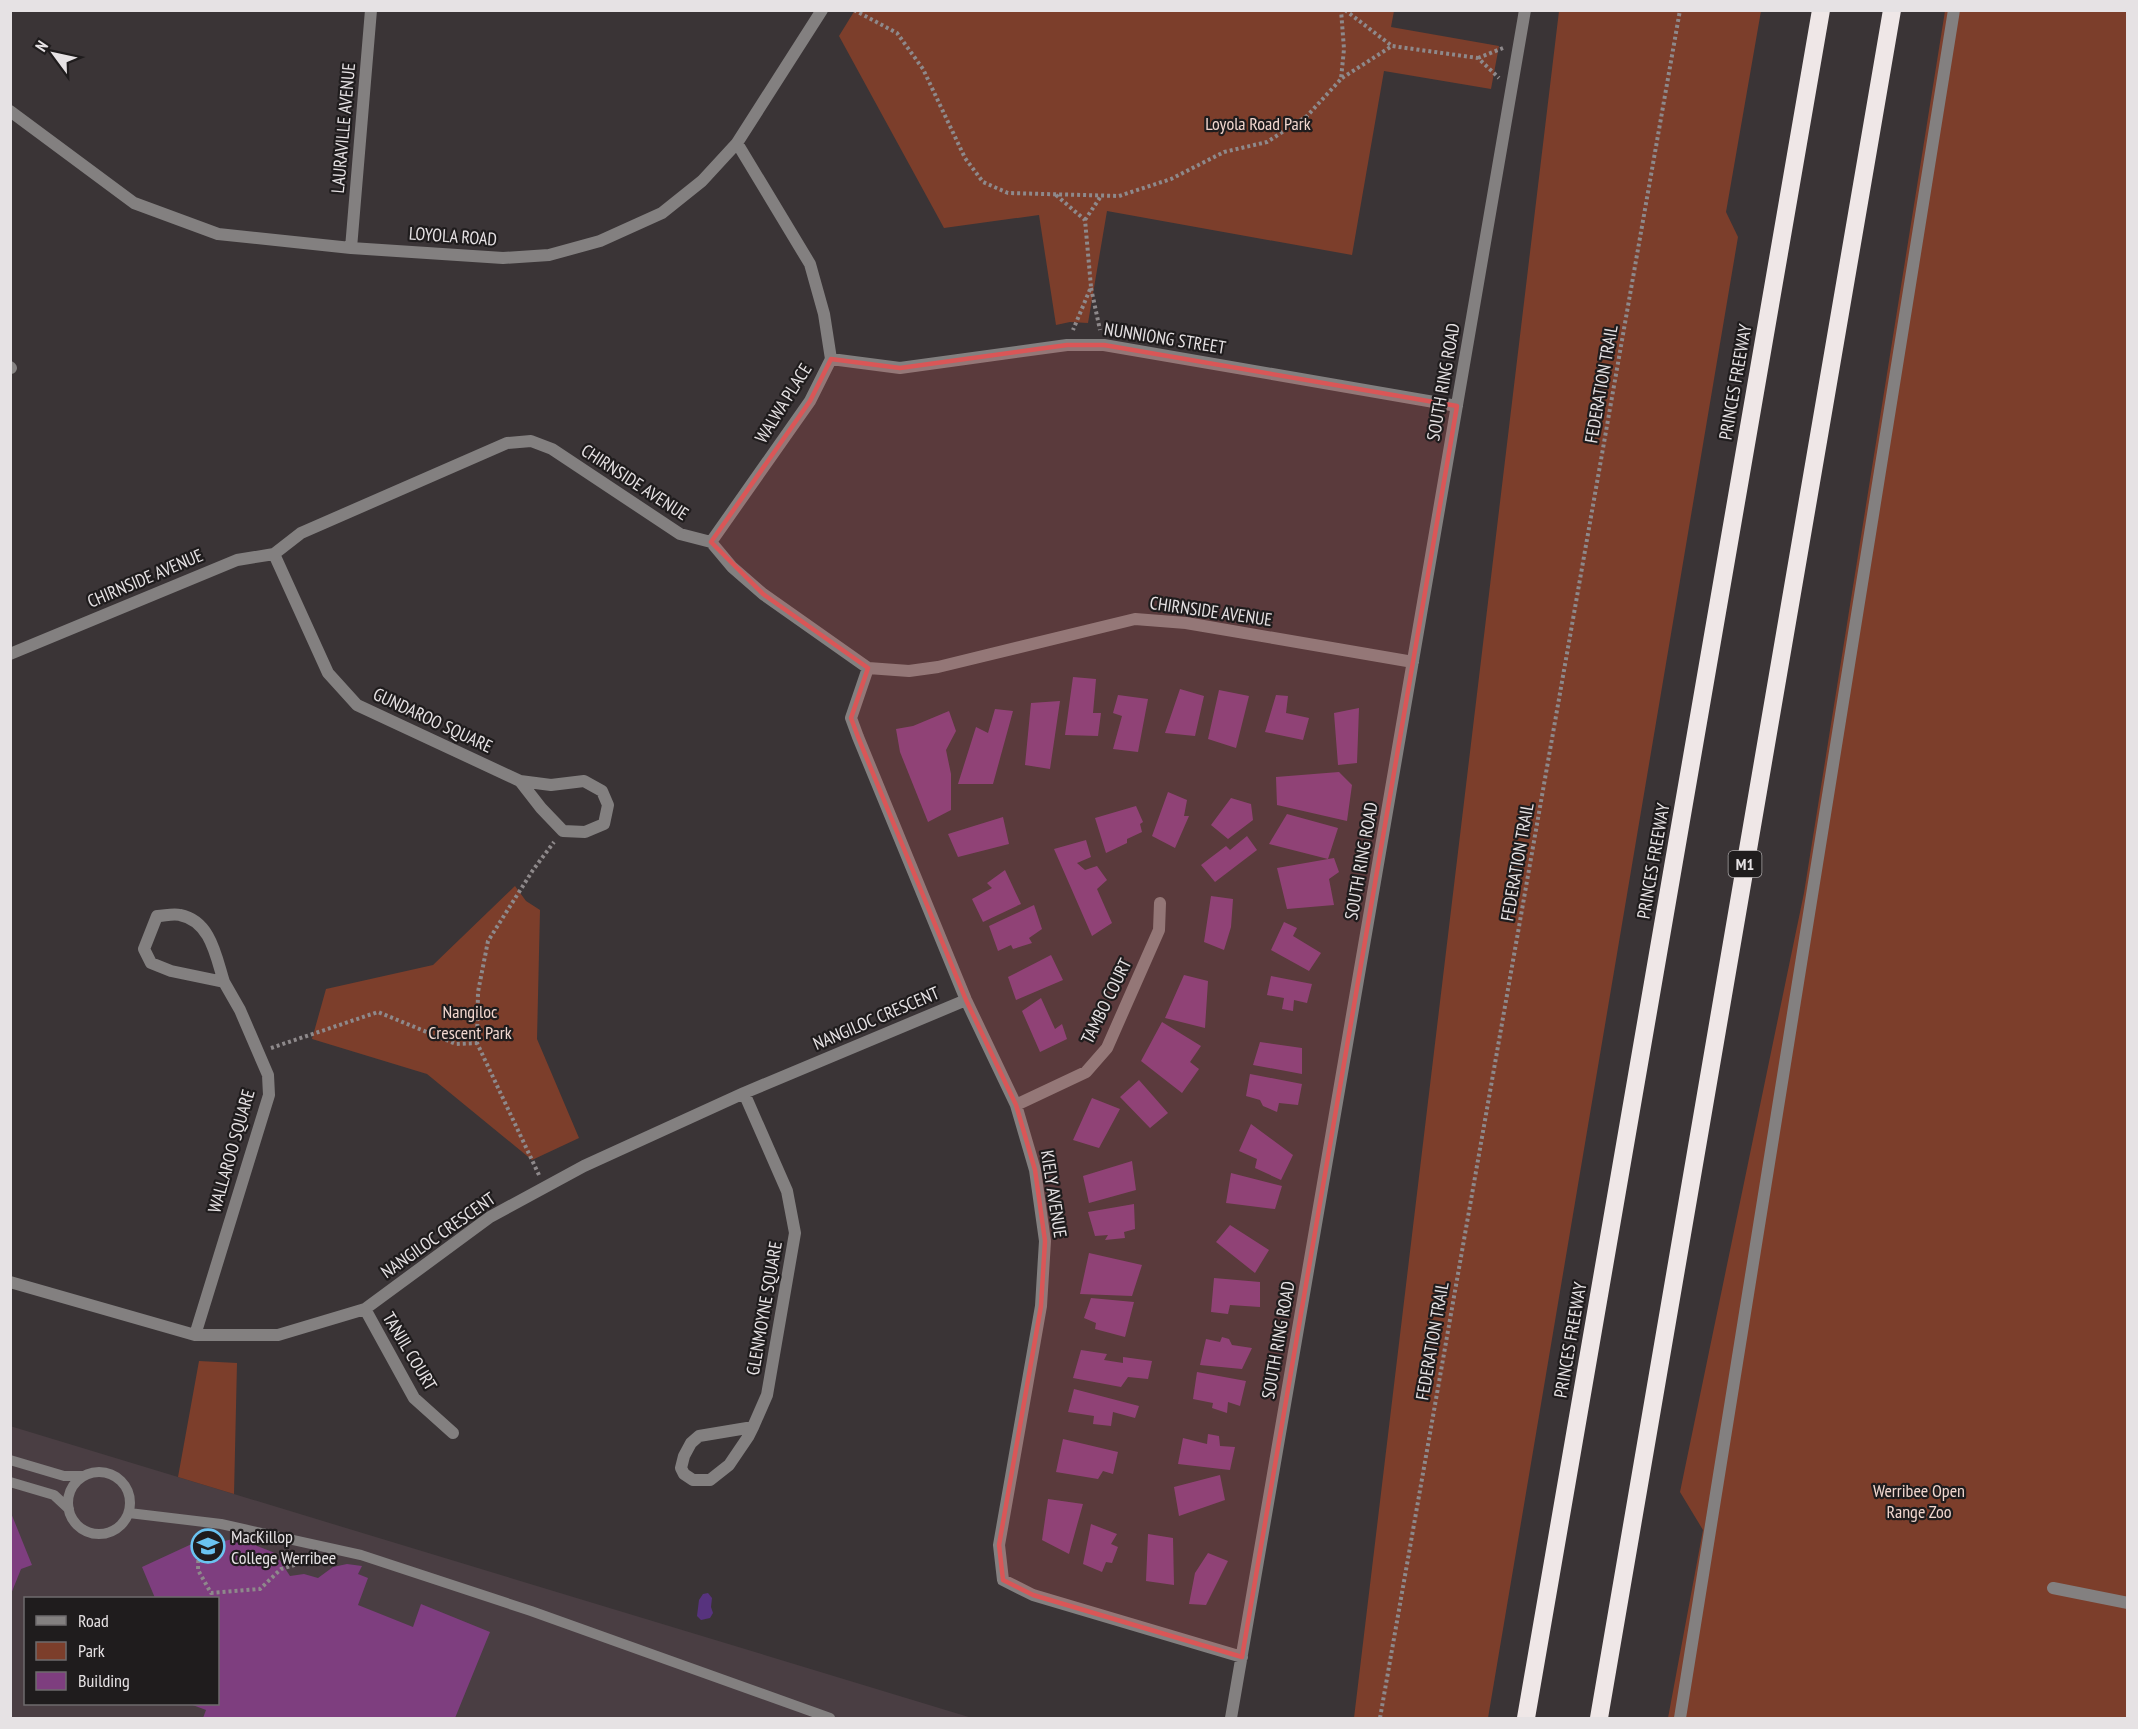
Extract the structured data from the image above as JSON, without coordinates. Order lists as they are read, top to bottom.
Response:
{
  "streets": {
    "highway": ["PRINCES FREEWAY", "M1"],
    "street": [
      "LAURAVILLE AVENUE",
      "LOYOLA ROAD",
      "NUNNIONG STREET",
      "SOUTH RING ROAD",
      "WALWA PLACE",
      "CHIRNSIDE AVENUE",
      "GUNDAROO SQUARE",
      "TAMBO COURT",
      "NANGILOC CRESCENT",
      "WALLAROO SQUARE",
      "KIELY AVENUE",
      "GLENMOYNE SQUARE",
      "TANJIL COURT"
    ],
    "path": ["FEDERATION TRAIL"]
  },
  "crossings": [
    ["LAURAVILLE AVENUE", "LOYOLA ROAD"],
    ["LOYOLA ROAD", "WALWA PLACE"],
    ["NUNNIONG STREET", "SOUTH RING ROAD"],
    ["NUNNIONG STREET", "WALWA PLACE"],
    ["SOUTH RING ROAD", "CHIRNSIDE AVENUE"],
    ["SOUTH RING ROAD", "KIELY AVENUE"],
    ["WALWA PLACE", "CHIRNSIDE AVENUE"],
    ["CHIRNSIDE AVENUE", "GUNDAROO SQUARE"],
    ["CHIRNSIDE AVENUE", "KIELY AVENUE"],
    ["TAMBO COURT", "KIELY AVENUE"],
    ["NANGILOC CRESCENT", "WALLAROO SQUARE"],
    ["NANGILOC CRESCENT", "KIELY AVENUE"],
    ["NANGILOC CRESCENT", "GLENMOYNE SQUARE"],
    ["NANGILOC CRESCENT", "TANJIL COURT"]
  ],
  "parks": ["Loyola Road Park", "Nangiloc Crescent Park", "Werribee Open Range Zoo"],
  "places": {
    "school or university": ["MacKillop College Werribee"]
  },
  "legend": ["Road", "Park", "Building"],
  "north": "top left"
}
